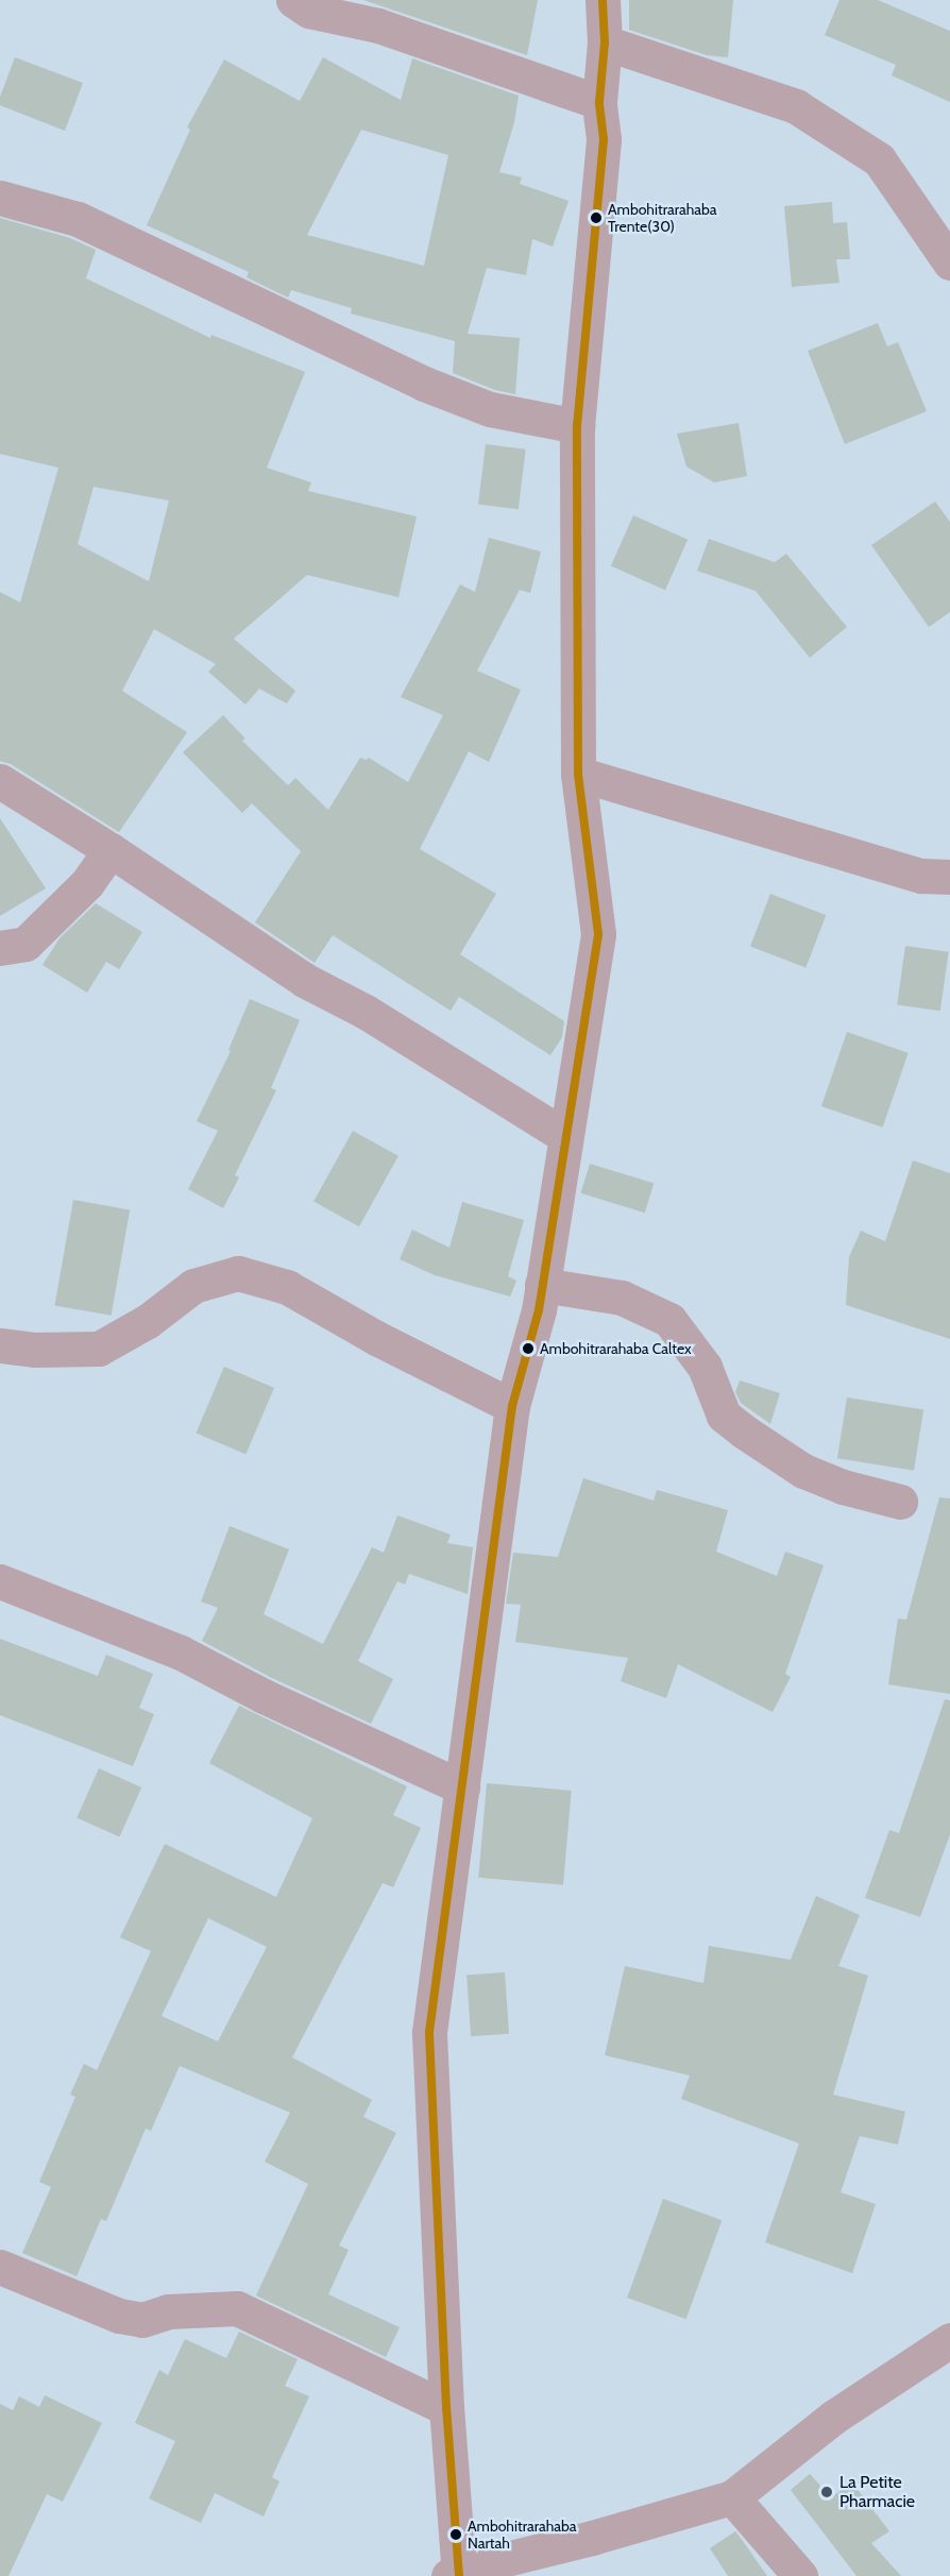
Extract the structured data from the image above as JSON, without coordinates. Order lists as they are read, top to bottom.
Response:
{
  "places": [
    "Ambohitrarahaba Trente(30)",
    "Ambohitrarahaba Caltex",
    "La Petite Pharmacie",
    "Ambohitrarahaba Nartah"
  ]
}
